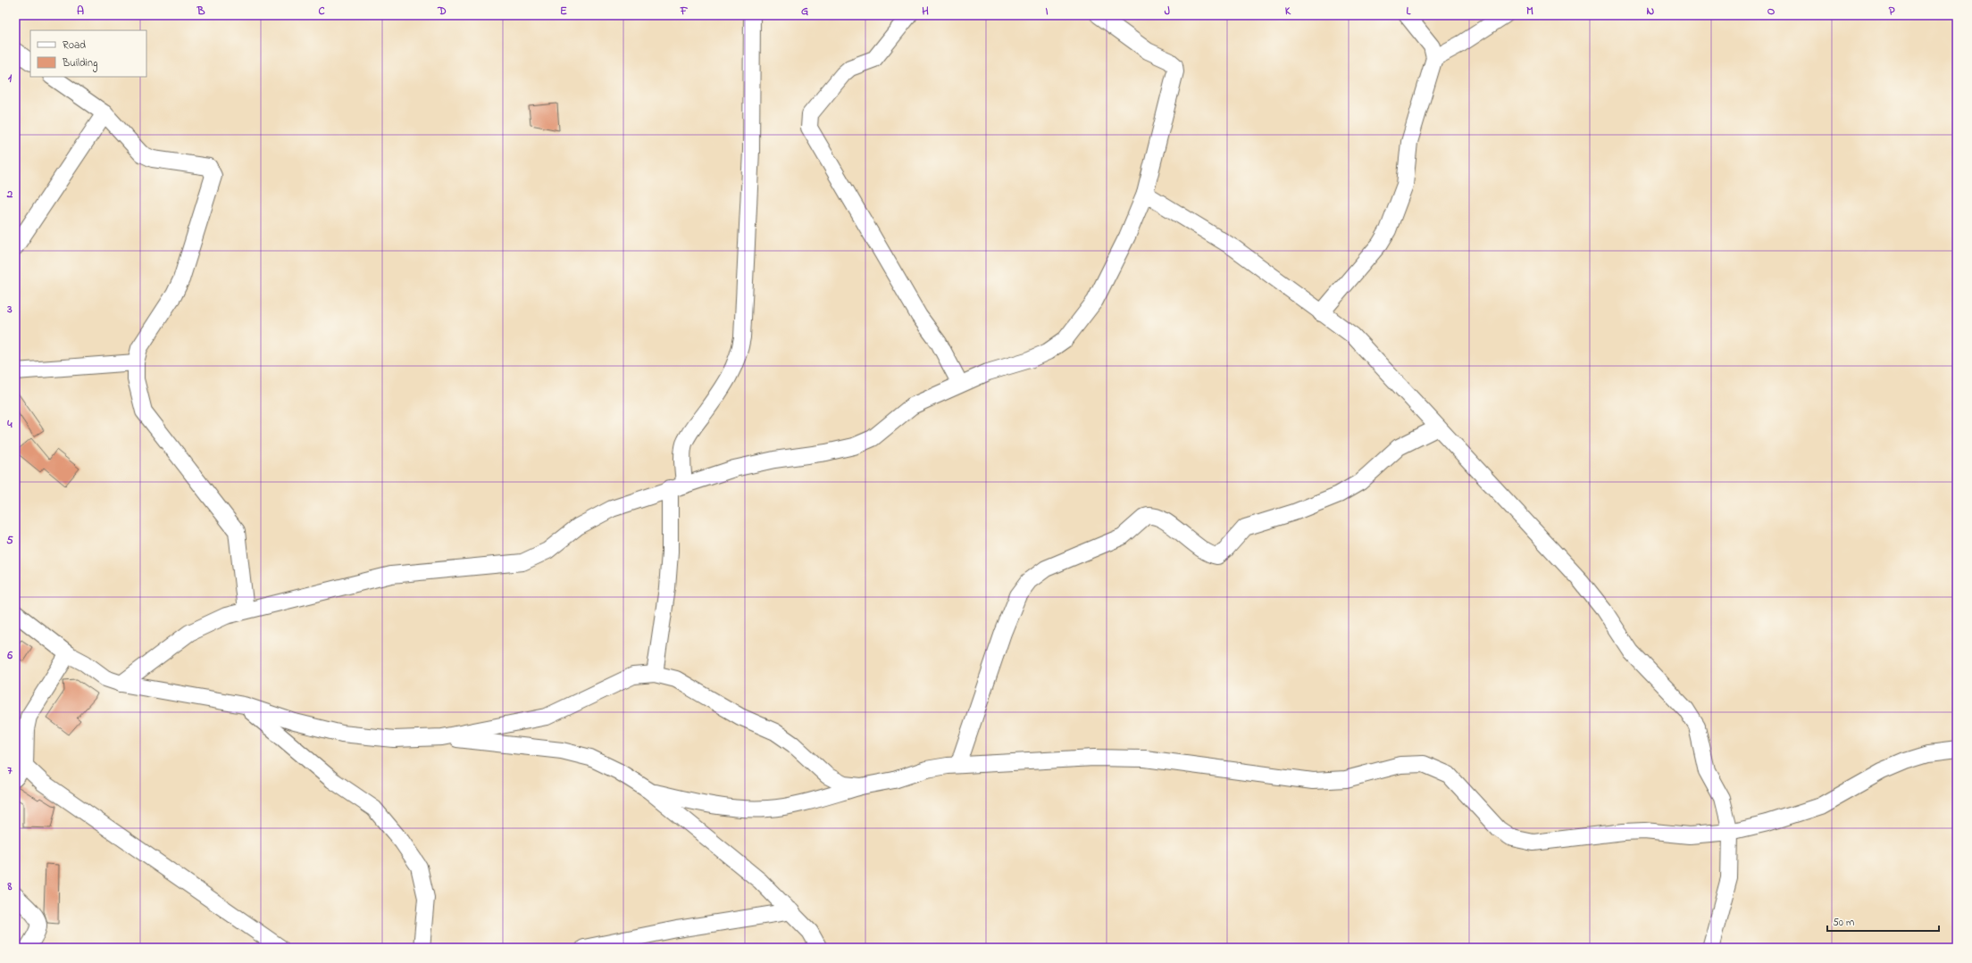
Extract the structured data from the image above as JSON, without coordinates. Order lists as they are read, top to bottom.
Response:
{
  "legend": ["Road", "Building"],
  "scale_bar": "50 m",
  "grid": {
    "columns": [
      "A",
      "B",
      "C",
      "D",
      "E",
      "F",
      "G",
      "H",
      "I",
      "J",
      "K",
      "L",
      "M",
      "N",
      "O",
      "P"
    ],
    "rows": [
      "1",
      "2",
      "3",
      "4",
      "5",
      "6",
      "7",
      "8"
    ]
  }
}
